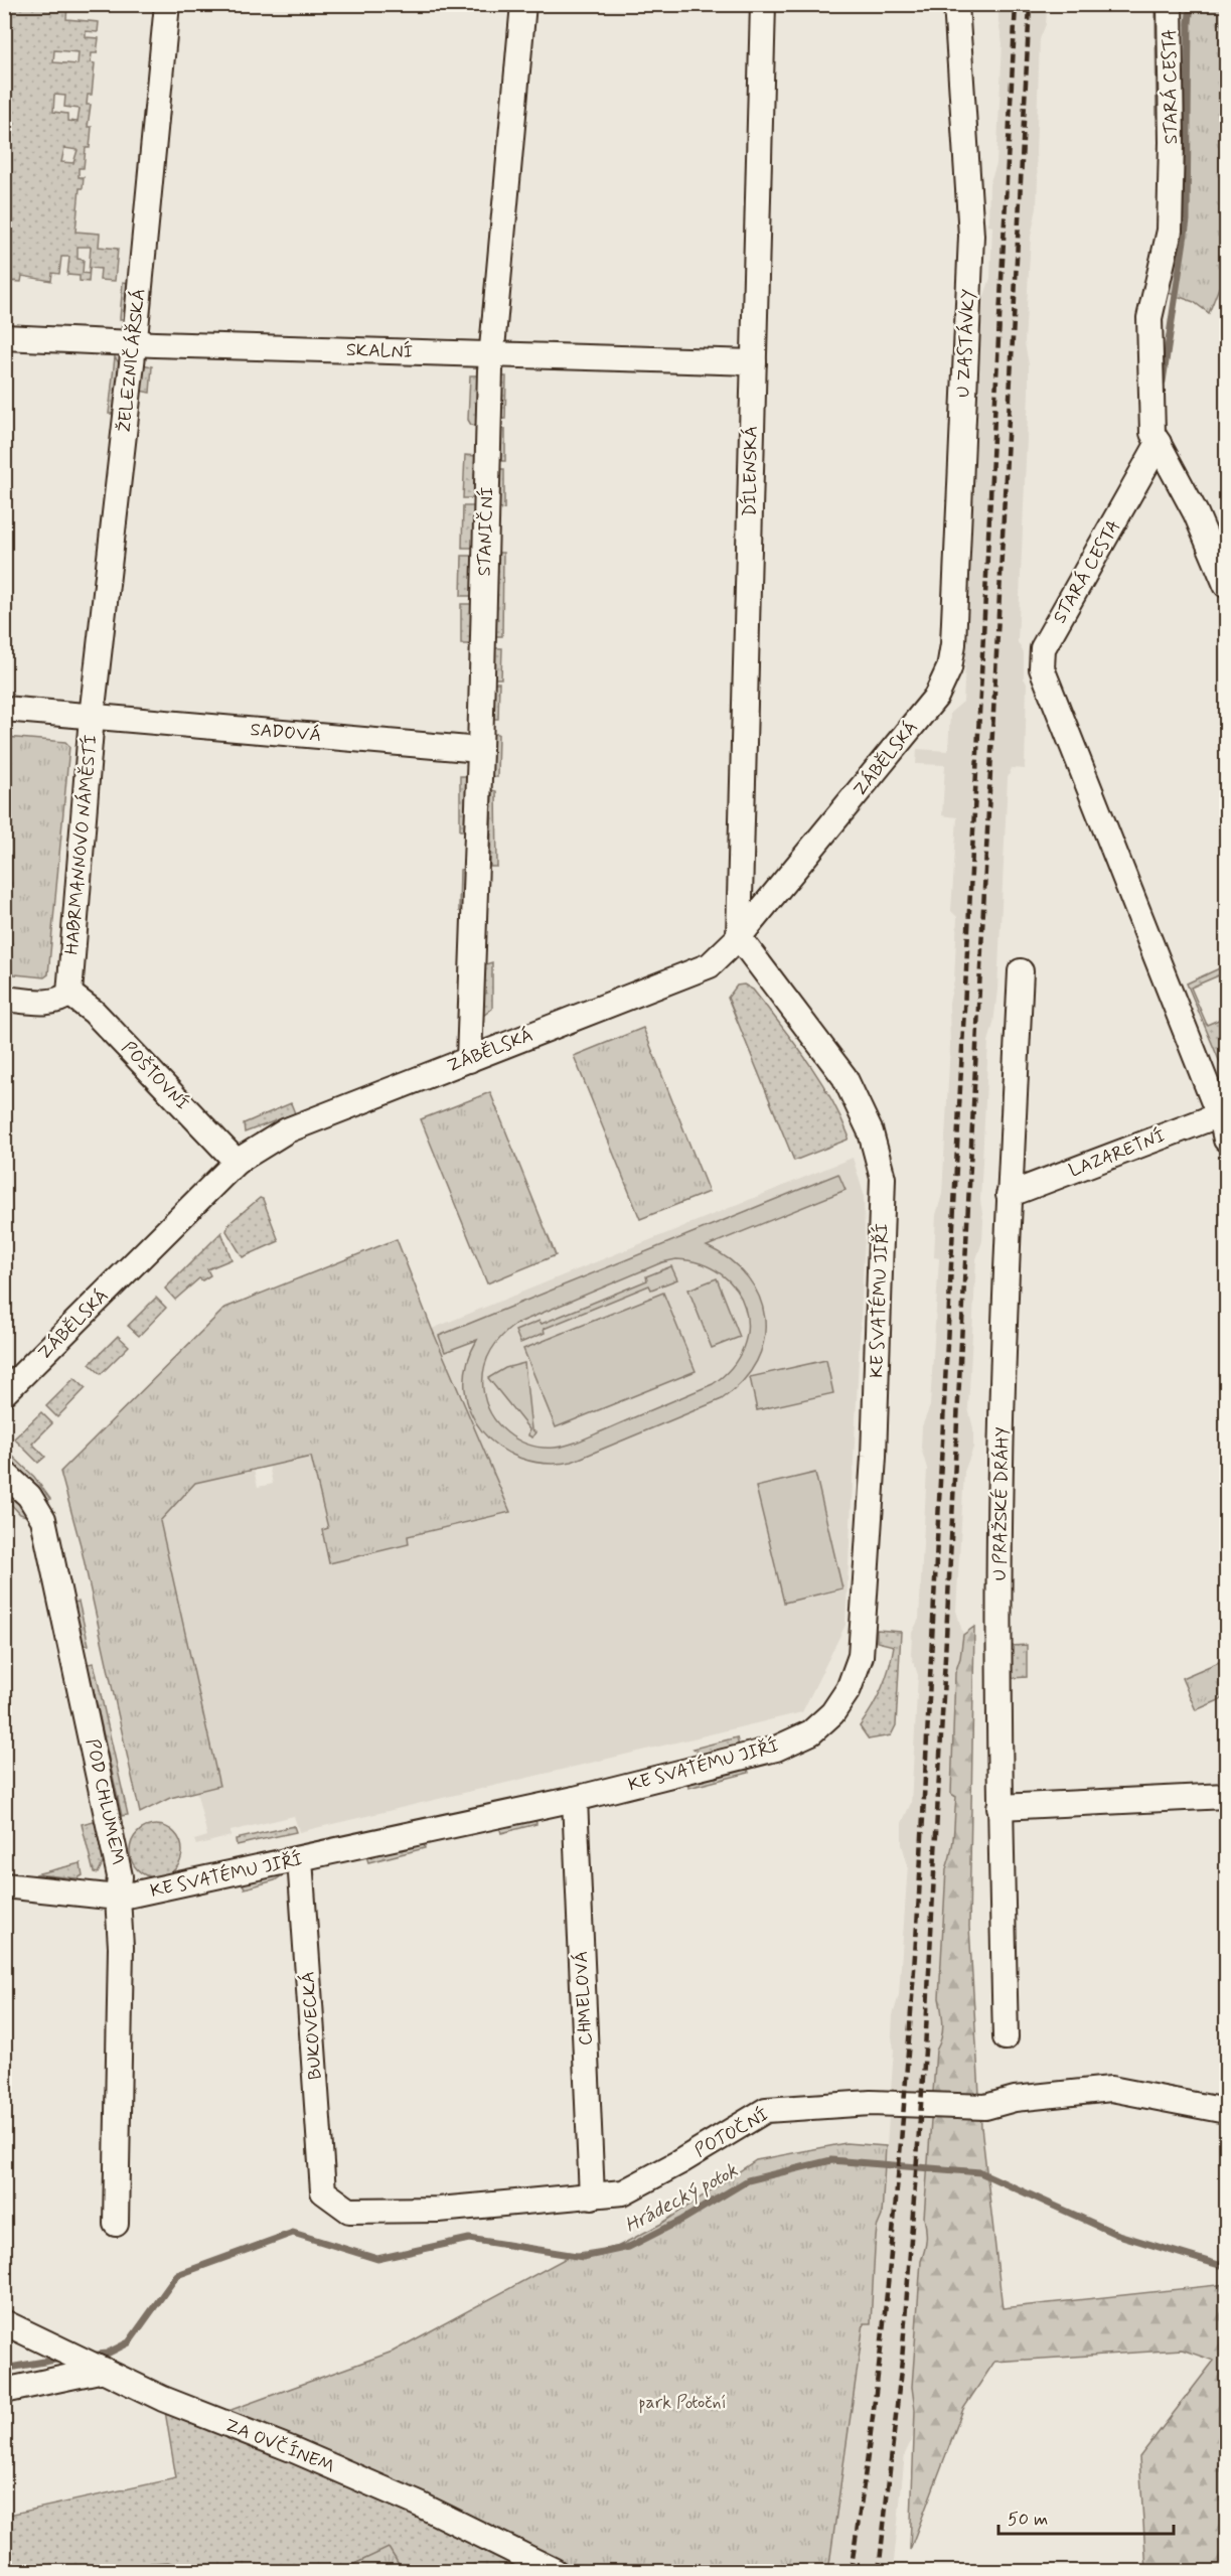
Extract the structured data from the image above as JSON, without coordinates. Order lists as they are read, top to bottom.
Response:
{
  "streets": {
    "street": [
      "STARÁ CESTA",
      "U ZASTÁVKY",
      "SKALNÍ",
      "ŽELEZNIČÁŘSKÁ",
      "DÍLENSKÁ",
      "STANIČNÍ",
      "SADOVÁ",
      "ZÁBĚLSKÁ",
      "HABRMANNOVO NÁMĚSTÍ",
      "POŠTOVNÍ",
      "LAZARETNÍ",
      "KE SVATÉMU JIŘÍ",
      "U PRAŽSKÉ DRÁHY",
      "POD CHLUMEM",
      "CHMELOVÁ",
      "BUKOVECKÁ",
      "POTOČNÍ",
      "ZA OVČÍNEM"
    ]
  },
  "crossings": [
    ["STARÁ CESTA", "LAZARETNÍ"],
    ["U ZASTÁVKY", "ZÁBĚLSKÁ"],
    ["SKALNÍ", "ŽELEZNIČÁŘSKÁ"],
    ["SKALNÍ", "DÍLENSKÁ"],
    ["SKALNÍ", "STANIČNÍ"],
    ["ŽELEZNIČÁŘSKÁ", "SADOVÁ"],
    ["ŽELEZNIČÁŘSKÁ", "HABRMANNOVO NÁMĚSTÍ"],
    ["DÍLENSKÁ", "ZÁBĚLSKÁ"],
    ["DÍLENSKÁ", "KE SVATÉMU JIŘÍ"],
    ["STANIČNÍ", "SADOVÁ"],
    ["STANIČNÍ", "ZÁBĚLSKÁ"],
    ["SADOVÁ", "HABRMANNOVO NÁMĚSTÍ"],
    ["ZÁBĚLSKÁ", "POŠTOVNÍ"],
    ["ZÁBĚLSKÁ", "KE SVATÉMU JIŘÍ"],
    ["HABRMANNOVO NÁMĚSTÍ", "POŠTOVNÍ"],
    ["LAZARETNÍ", "U PRAŽSKÉ DRÁHY"],
    ["KE SVATÉMU JIŘÍ", "POD CHLUMEM"],
    ["KE SVATÉMU JIŘÍ", "CHMELOVÁ"],
    ["KE SVATÉMU JIŘÍ", "BUKOVECKÁ"],
    ["CHMELOVÁ", "POTOČNÍ"],
    ["BUKOVECKÁ", "POTOČNÍ"]
  ],
  "water": ["Hrádecký potok"],
  "parks": ["park Potoční"],
  "scale_bar": "50 m"
}
